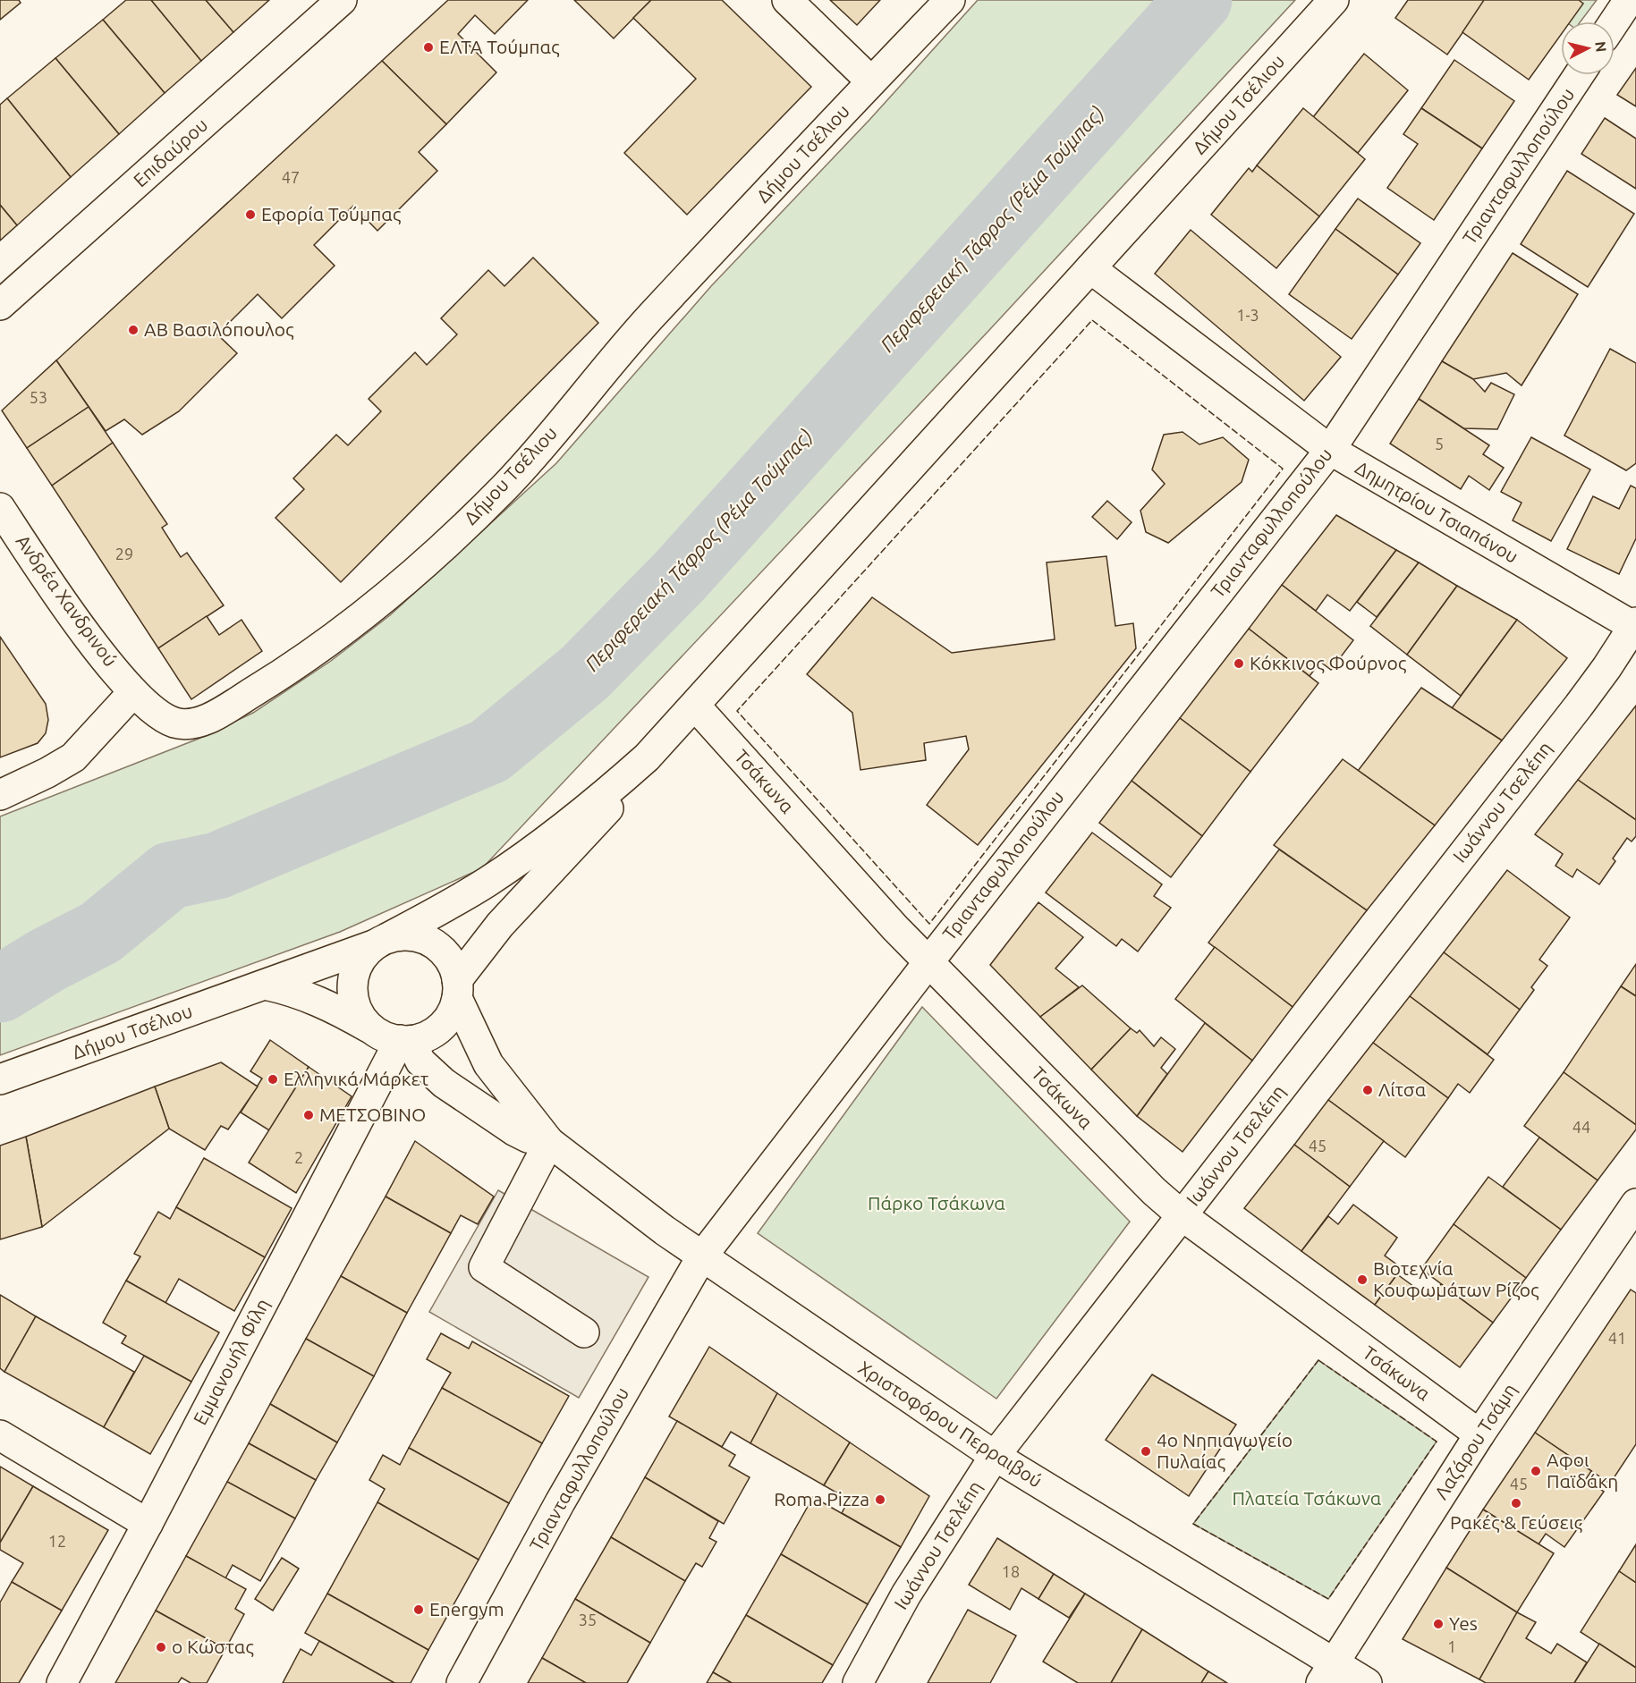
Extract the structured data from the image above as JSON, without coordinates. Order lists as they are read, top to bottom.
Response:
{
  "streets": {
    "street": [
      "Δήμου Τσέλιου",
      "Επιδαύρου",
      "Τριανταφυλλοπούλου",
      "Δημητρίου Τσιαπάνου",
      "Ανδρέα Χανδρινού",
      "Τσάκωνα",
      "Ιωάννου Τσελέπη",
      "Εμμανουήλ Φίλη",
      "Χριστοφόρου Περραιβού",
      "Λαζάρου Τσάμη"
    ]
  },
  "crossings": [
    ["Δήμου Τσέλιου", "Δημητρίου Τσιαπάνου"],
    ["Δήμου Τσέλιου", "Ανδρέα Χανδρινού"],
    ["Δήμου Τσέλιου", "Τσάκωνα"],
    ["Δήμου Τσέλιου", "Εμμανουήλ Φίλη"],
    ["Δήμου Τσέλιου", "Χριστοφόρου Περραιβού"],
    ["Τριανταφυλλοπούλου", "Δημητρίου Τσιαπάνου"],
    ["Τριανταφυλλοπούλου", "Τσάκωνα"],
    ["Τριανταφυλλοπούλου", "Χριστοφόρου Περραιβού"],
    ["Δημητρίου Τσιαπάνου", "Ιωάννου Τσελέπη"],
    ["Τσάκωνα", "Ιωάννου Τσελέπη"],
    ["Τσάκωνα", "Λαζάρου Τσάμη"],
    ["Ιωάννου Τσελέπη", "Χριστοφόρου Περραιβού"],
    ["Εμμανουήλ Φίλη", "Χριστοφόρου Περραιβού"],
    ["Χριστοφόρου Περραιβού", "Λαζάρου Τσάμη"]
  ],
  "water": ["Περιφερειακή Τάφρος (Ρέμα Τούμπας)"],
  "parks": ["Πάρκο Τσάκωνα", "Πλατεία Τσάκωνα"],
  "places": [
    "ΕΛΤΑ Τούμπας",
    "Εφορία Τούμπας",
    "ΑΒ Βασιλόπουλος",
    "Κόκκινος Φούρνος",
    "Ελληνικά Μάρκετ",
    "Λίτσα",
    "ΜΕΤΣΟΒΙΝΟ",
    "Βιοτεχνία Κουφωμάτων Ρίζος",
    "4ο Νηπιαγωγείο Πυλαίας",
    "Αφοι Παϊδάκη",
    "Roma Pizza",
    "Ρακές & Γεύσεις",
    "Energym",
    "Yes",
    "ο Κώστας"
  ],
  "house_numbers": [
    "47",
    "1-3",
    "53",
    "5",
    "29",
    "44",
    "45",
    "2",
    "41",
    "45",
    "12",
    "18",
    "35",
    "1"
  ],
  "north": "right"
}
